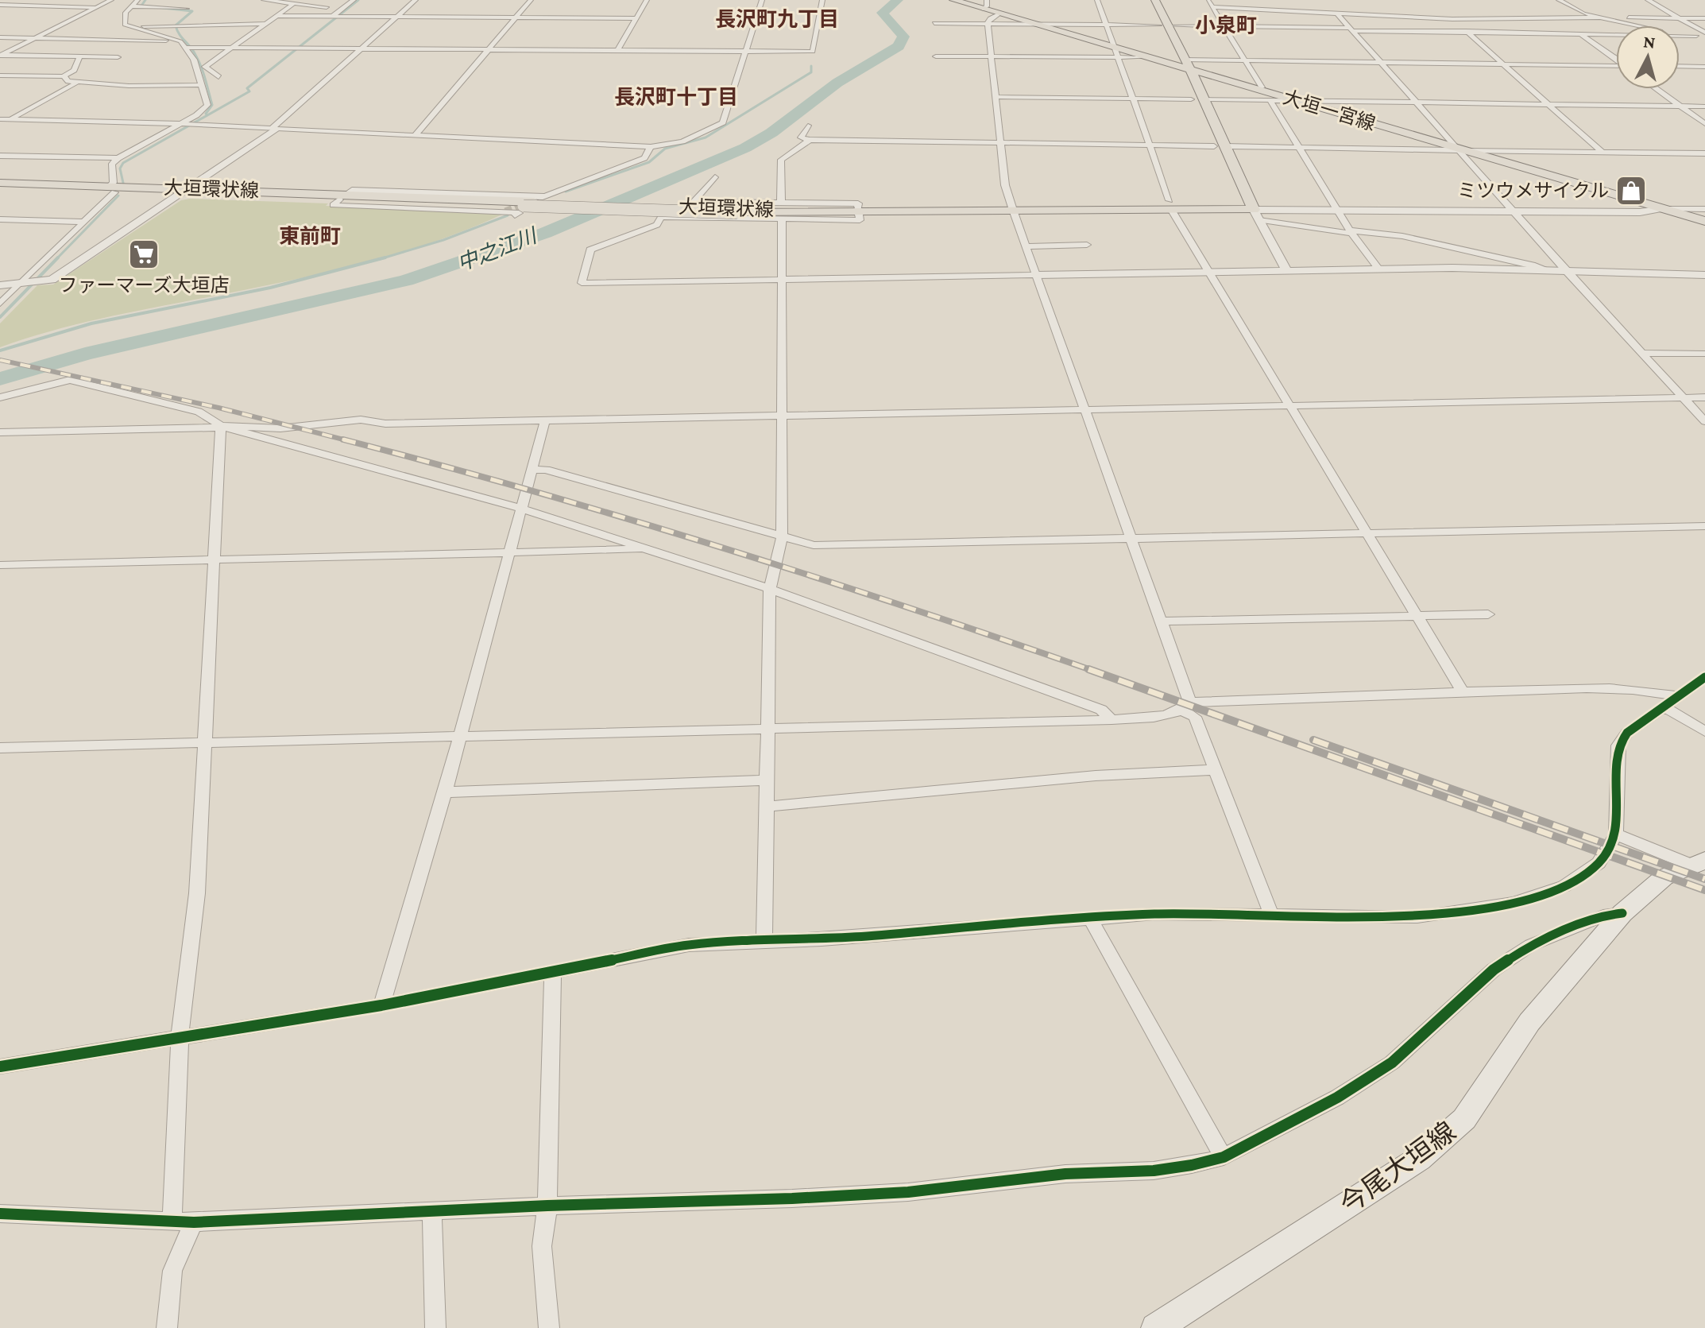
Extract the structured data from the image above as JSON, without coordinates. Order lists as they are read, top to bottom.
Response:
{
  "streets": {
    "main road": ["大垣一宮線", "大垣環状線", "今尾大垣線"]
  },
  "districts": [
    "長沢町九丁目",
    "小泉町",
    "長沢町十丁目",
    "東前町"
  ],
  "water": ["中之江川"],
  "places": {
    "shop": ["ミツウメサイクル"],
    "supermarket": ["ファーマーズ大垣店"]
  },
  "north": "top"
}
